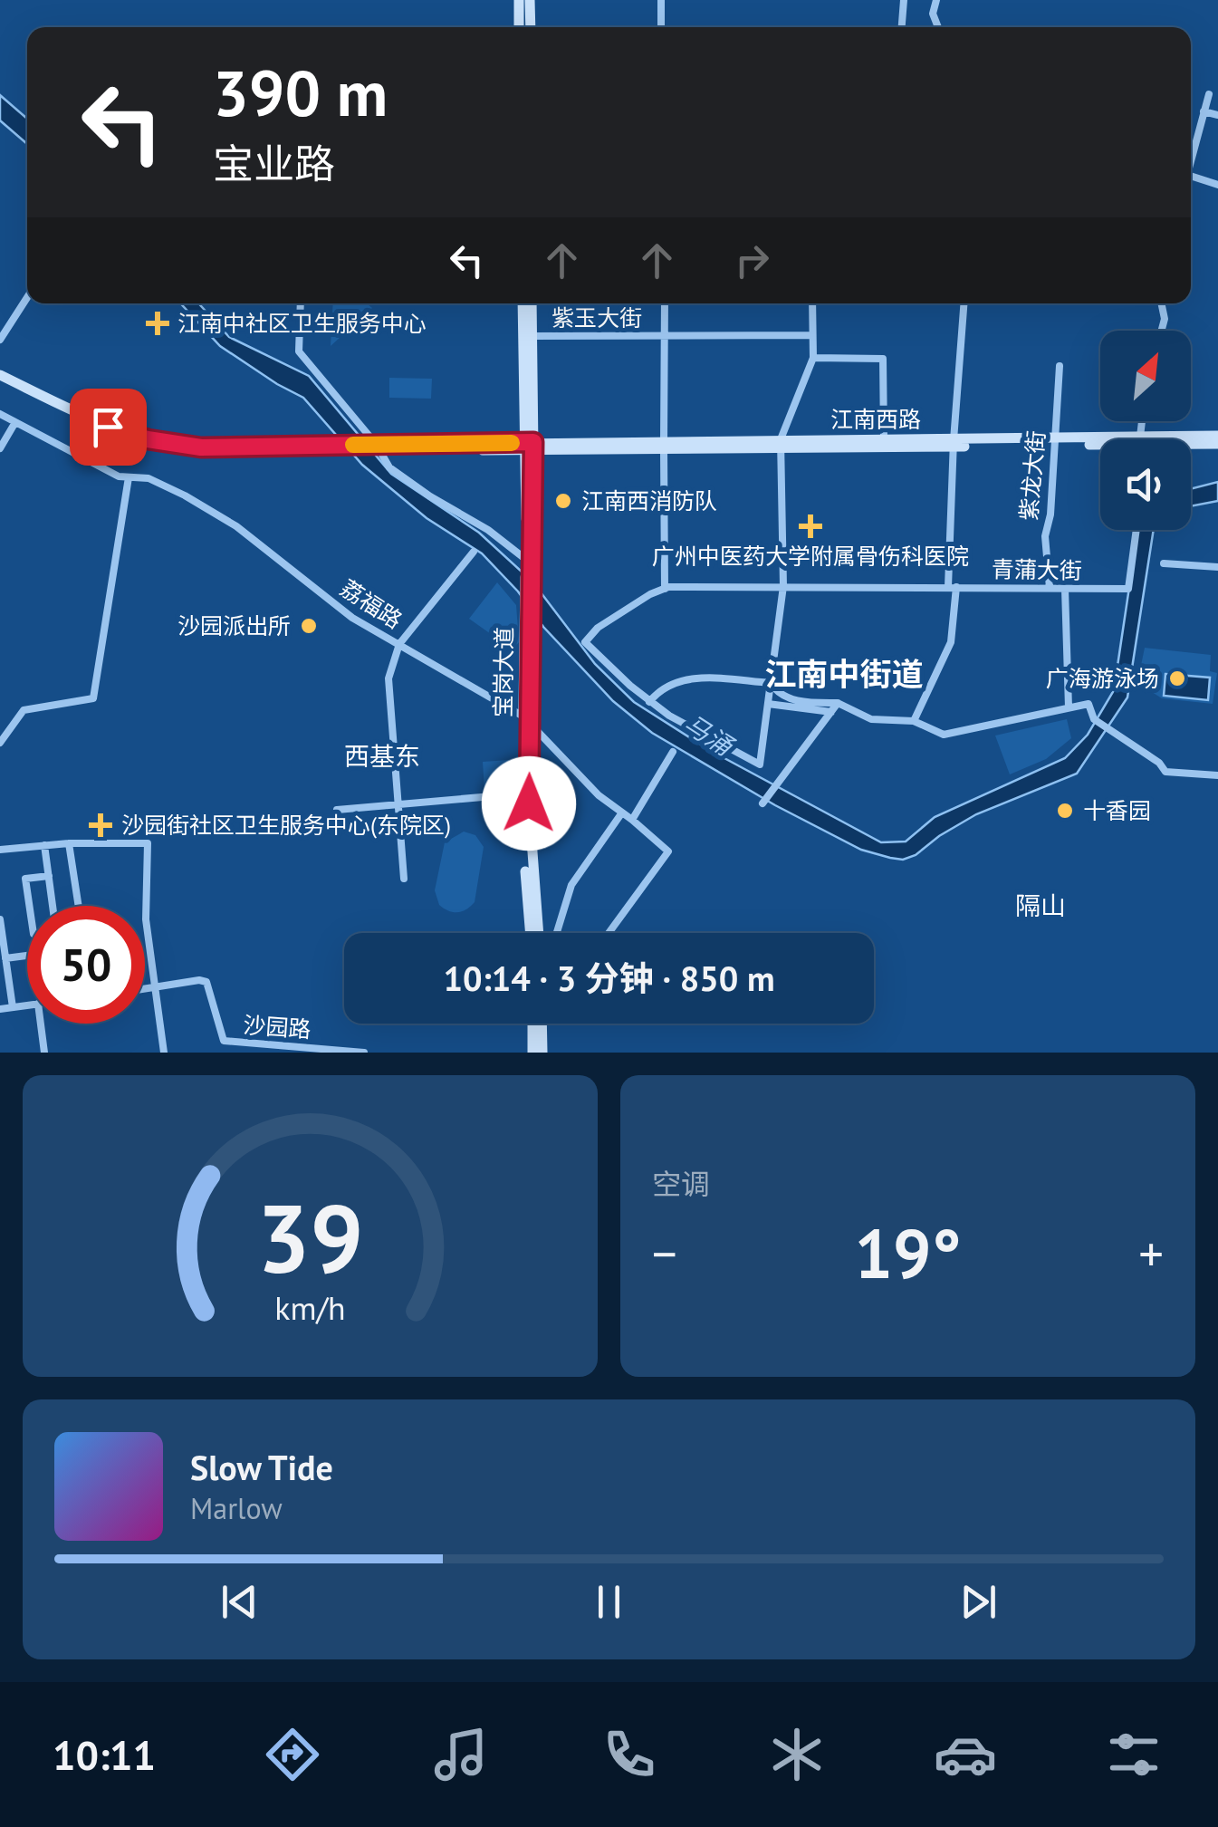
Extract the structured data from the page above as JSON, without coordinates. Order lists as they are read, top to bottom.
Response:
{
  "streets": {
    "main road": ["江南西路", "宝岗大道"],
    "street": [
      "紫玉大街",
      "紫龙大街",
      "青蒲大街",
      "荔福路",
      "沙园路"
    ]
  },
  "crossings": [
    ["紫玉大街", "青蒲大街"],
    ["紫玉大街", "宝岗大道"],
    ["紫龙大街", "青蒲大街"],
    ["荔福路", "宝岗大道"]
  ],
  "districts": ["江南中街道", "西基东", "隔山"],
  "water": ["马涌"],
  "places": {
    "health": ["江南中社区卫生服务中心", "广州中医药大学附属骨伤科医院", "沙园街社区卫生服务中心(东院区)"],
    "other": [
      "江南西消防队",
      "沙园派出所",
      "广海游泳场",
      "十香园"
    ]
  },
  "north": "top right",
  "page": {
    "turn": ["390 m", "宝业路"],
    "limit": "50",
    "trip": "10:14 · 3 分钟 · 850 m",
    "tile": "空调",
    "heat": ["−", "19°", "+"],
    "song": ["Slow Tide", "Marlow"],
    "tabs": "10:11",
    "gauge": ["39", "km/h"]
  }
}
